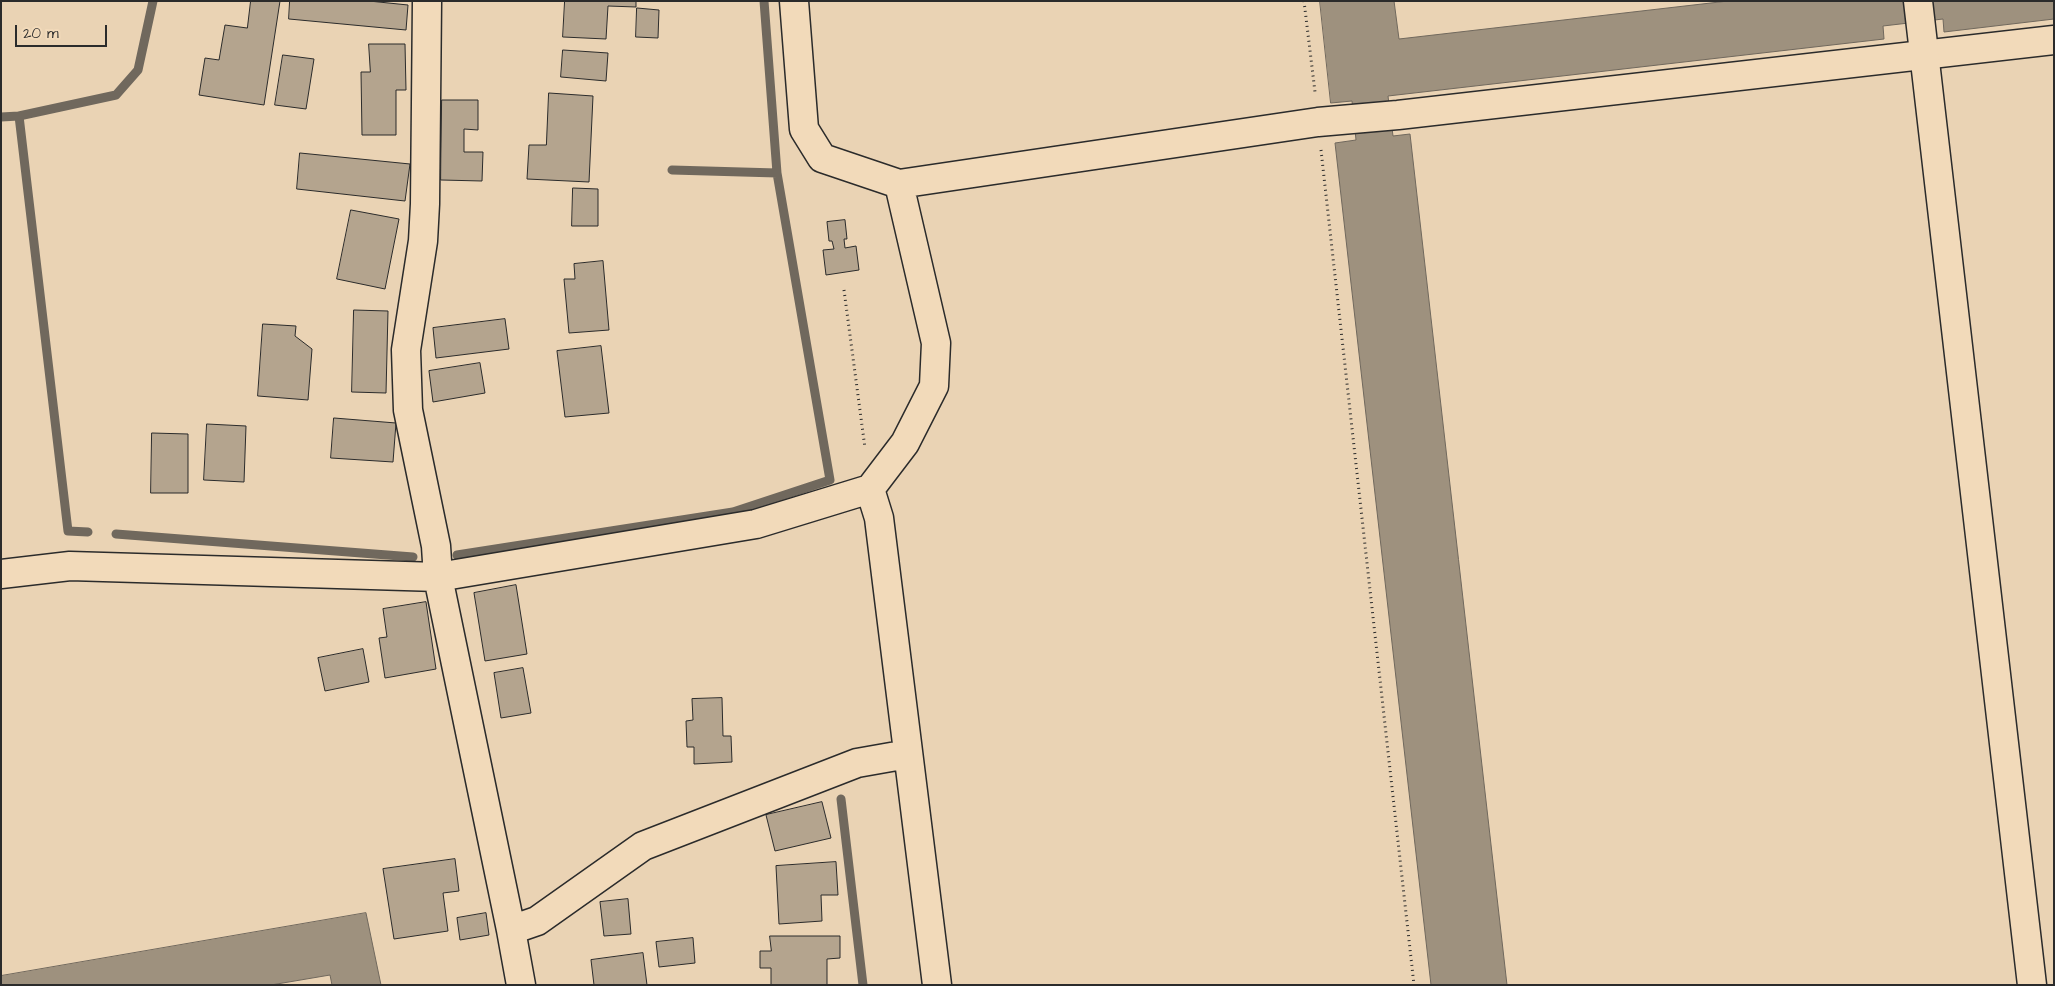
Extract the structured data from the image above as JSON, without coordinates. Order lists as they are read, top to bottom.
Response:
{
  "scale_bar": "20 m"
}
